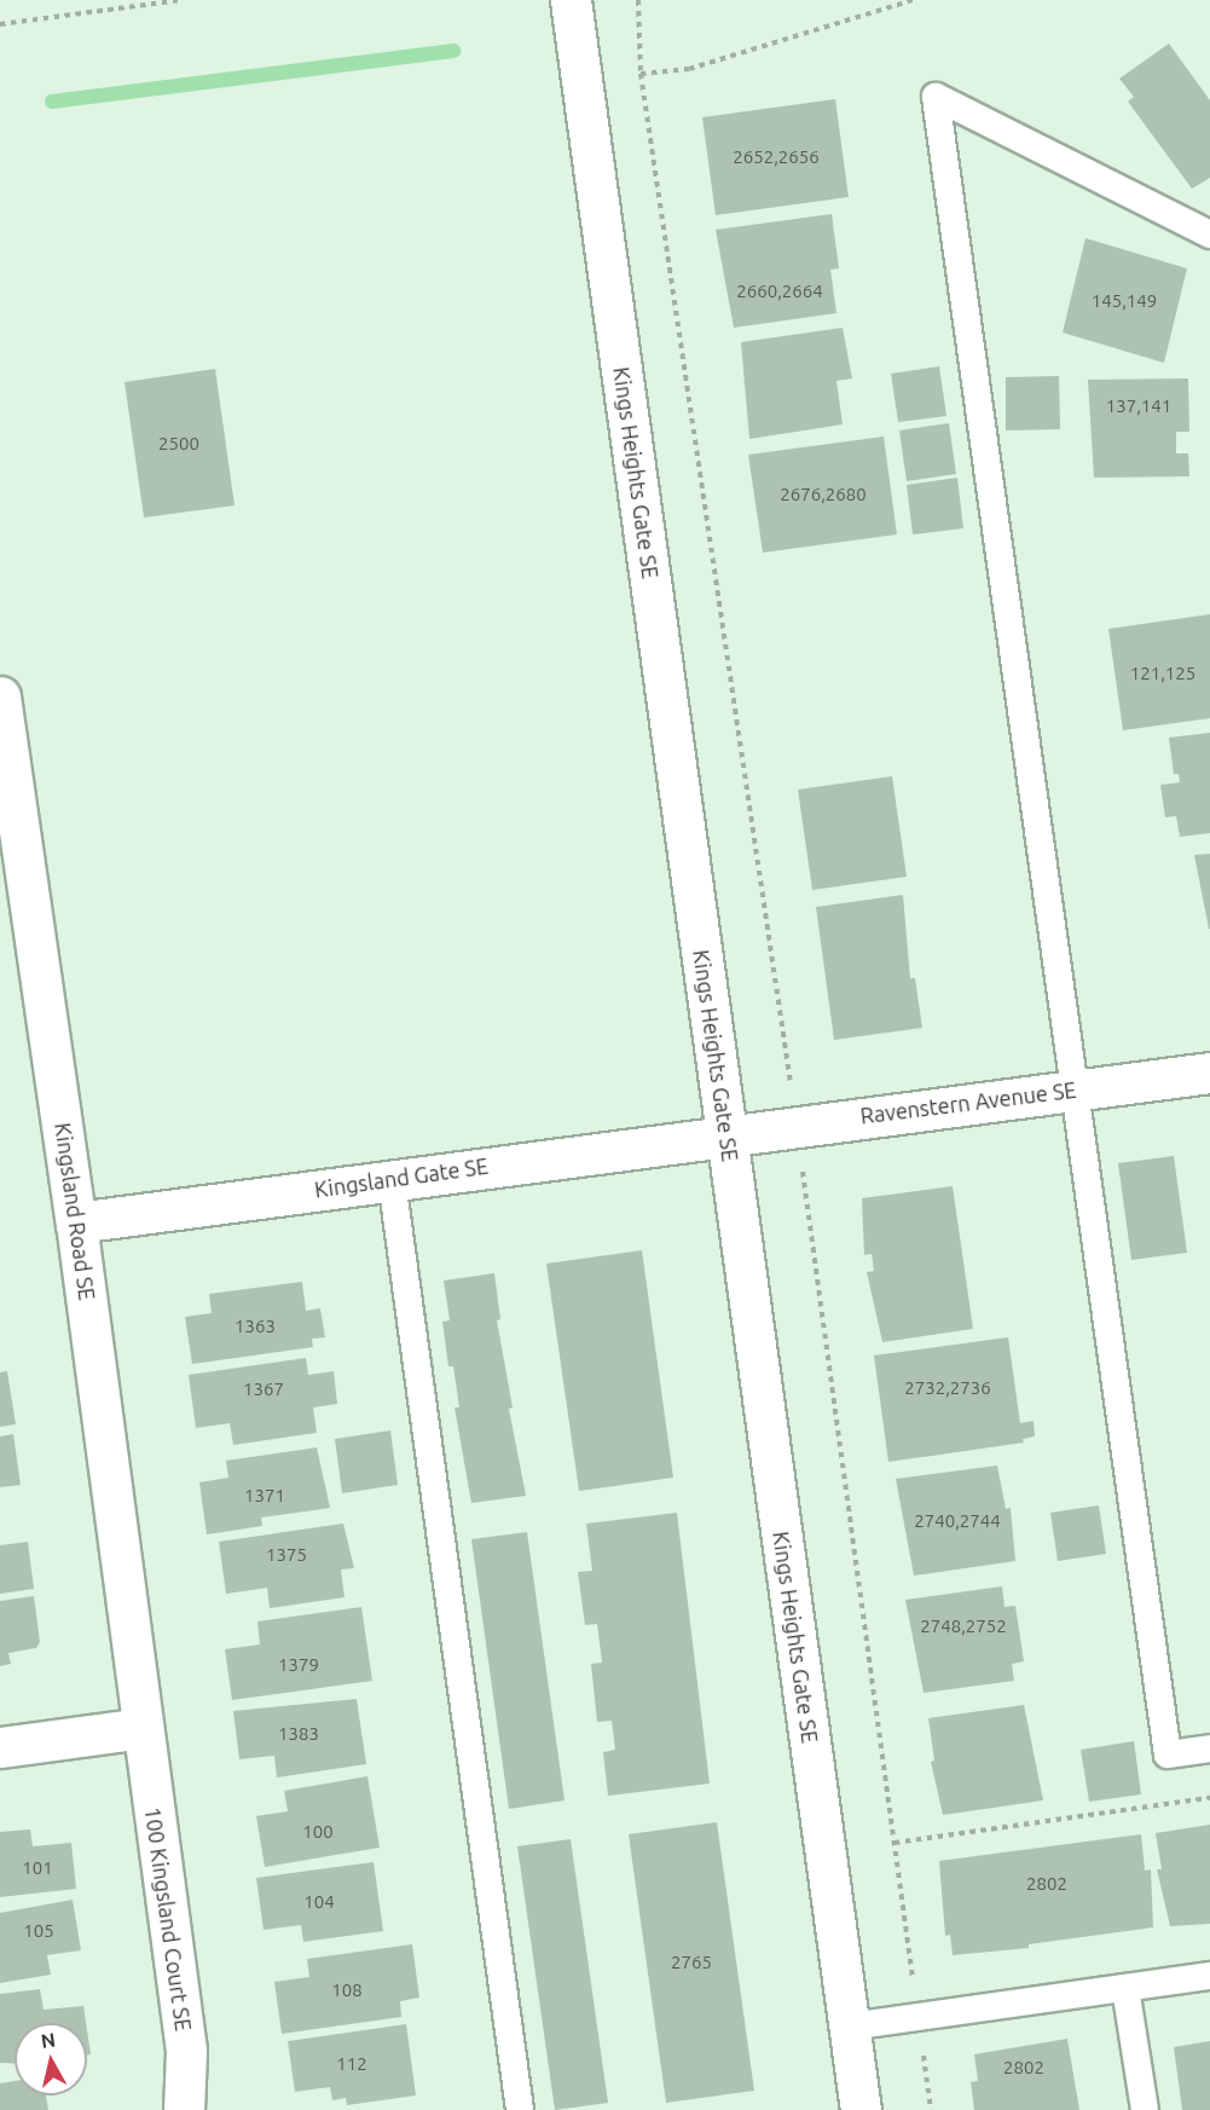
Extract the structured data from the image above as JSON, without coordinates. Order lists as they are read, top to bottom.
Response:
{
  "streets": {
    "street": [
      "Kings Heights Gate SE",
      "Ravenstern Avenue SE",
      "Kingsland Gate SE",
      "Kingsland Road SE",
      "100 Kingsland Court SE"
    ]
  },
  "crossings": [
    ["Kings Heights Gate SE", "Ravenstern Avenue SE"],
    ["Kings Heights Gate SE", "Kingsland Gate SE"],
    ["Ravenstern Avenue SE", "Kingsland Gate SE"],
    ["Kingsland Gate SE", "Kingsland Road SE"],
    ["Kingsland Road SE", "100 Kingsland Court SE"]
  ],
  "house_numbers": [
    "2652,2656",
    "2660,2664",
    "145,149",
    "137,141",
    "2500",
    "2676,2680",
    "121,125",
    "1363",
    "2732,2736",
    "1367",
    "1371",
    "2740,2744",
    "1375",
    "2748,2752",
    "1379",
    "1383",
    "100",
    "101",
    "2802",
    "104",
    "105",
    "2765",
    "108",
    "112",
    "2802"
  ],
  "north": "top"
}
